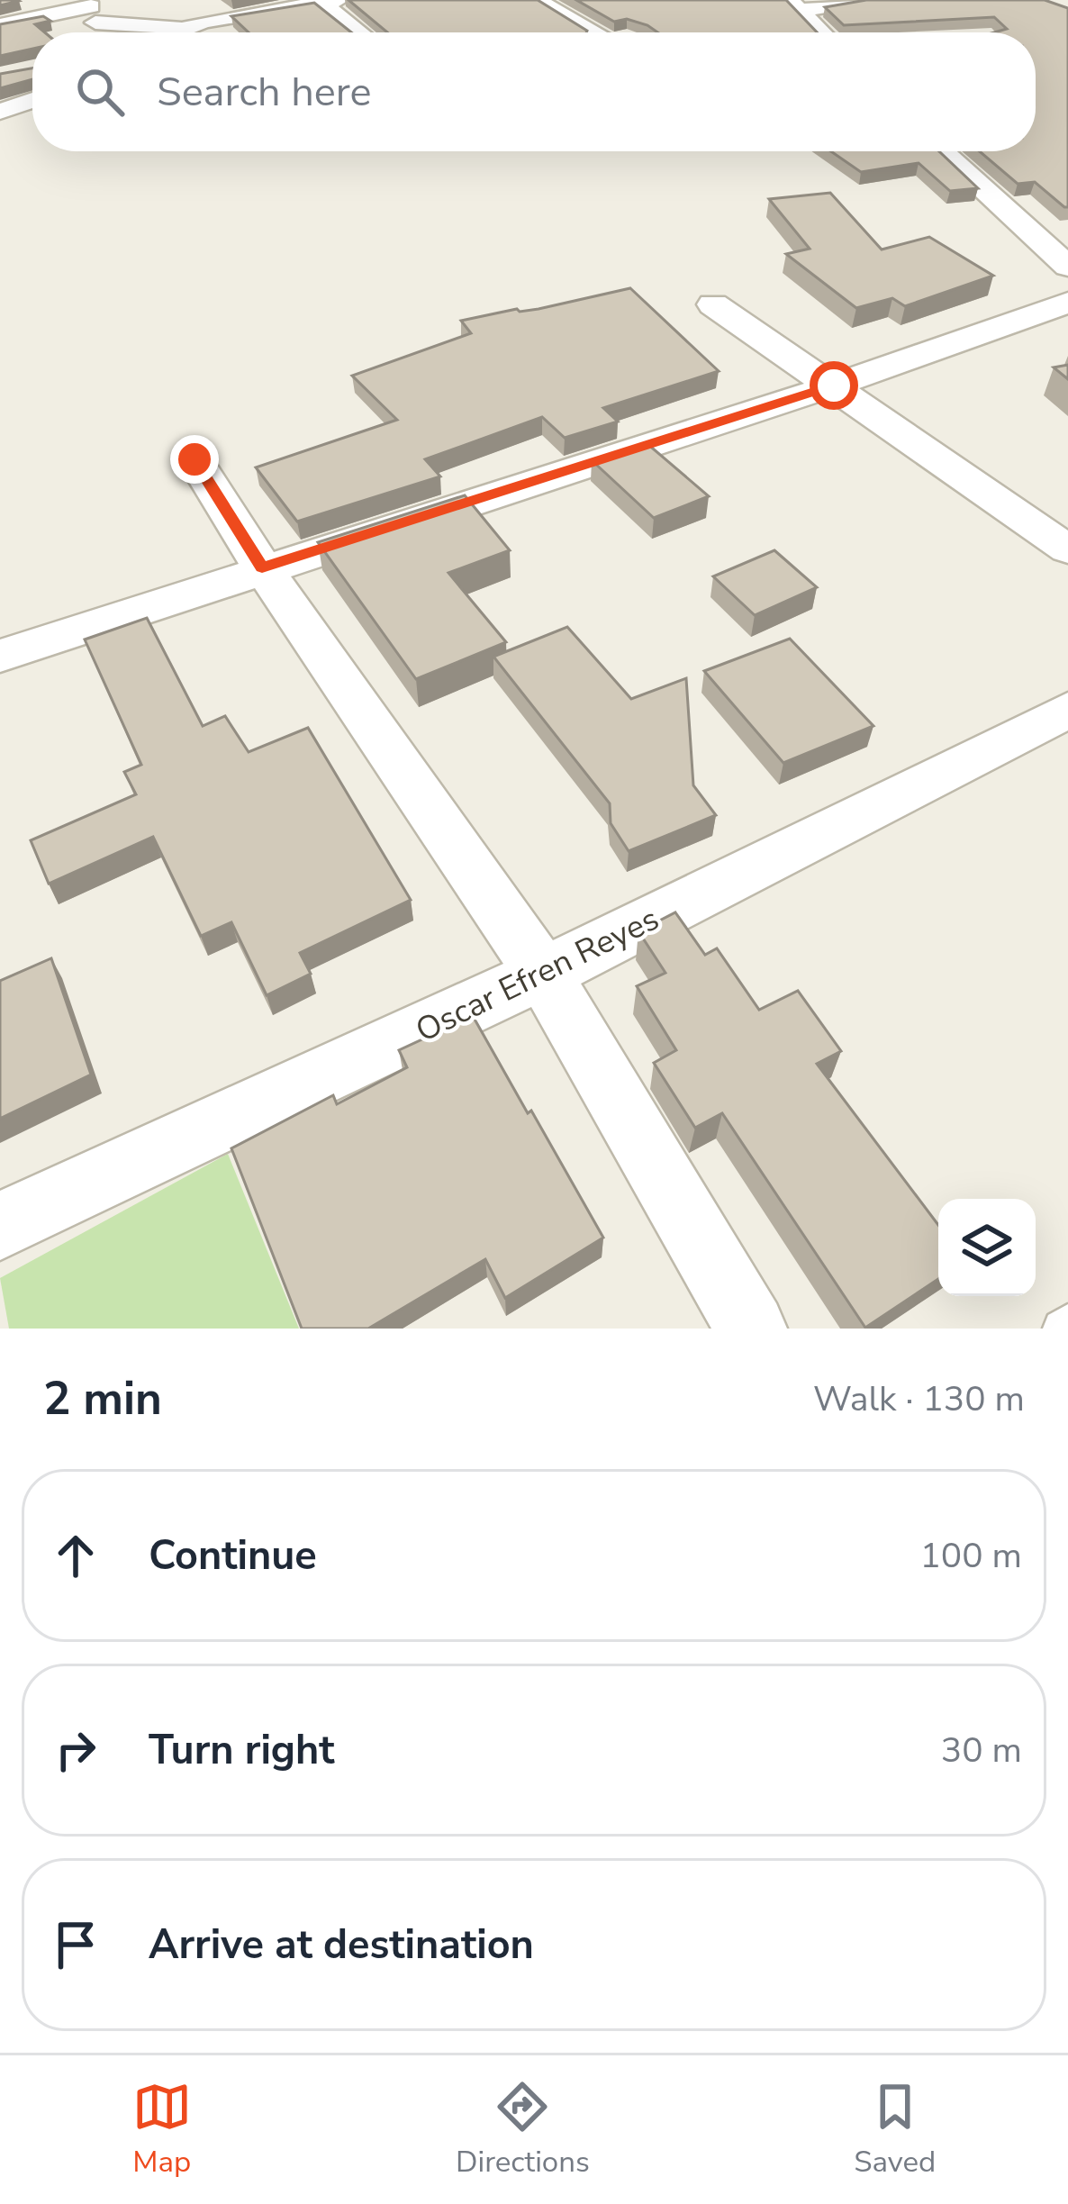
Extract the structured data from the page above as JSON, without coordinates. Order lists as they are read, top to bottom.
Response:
{
  "streets": {
    "street": ["Oscar Efren Reyes"]
  },
  "page": {
    "search": "Search here",
    "heading": ["2 min", "Walk · 130 m"],
    "list": [
      ["Continue", "100 m"],
      ["Turn right", "30 m"],
      "Arrive at destination"
    ],
    "nav": ["Map", "Directions", "Saved"]
  }
}
